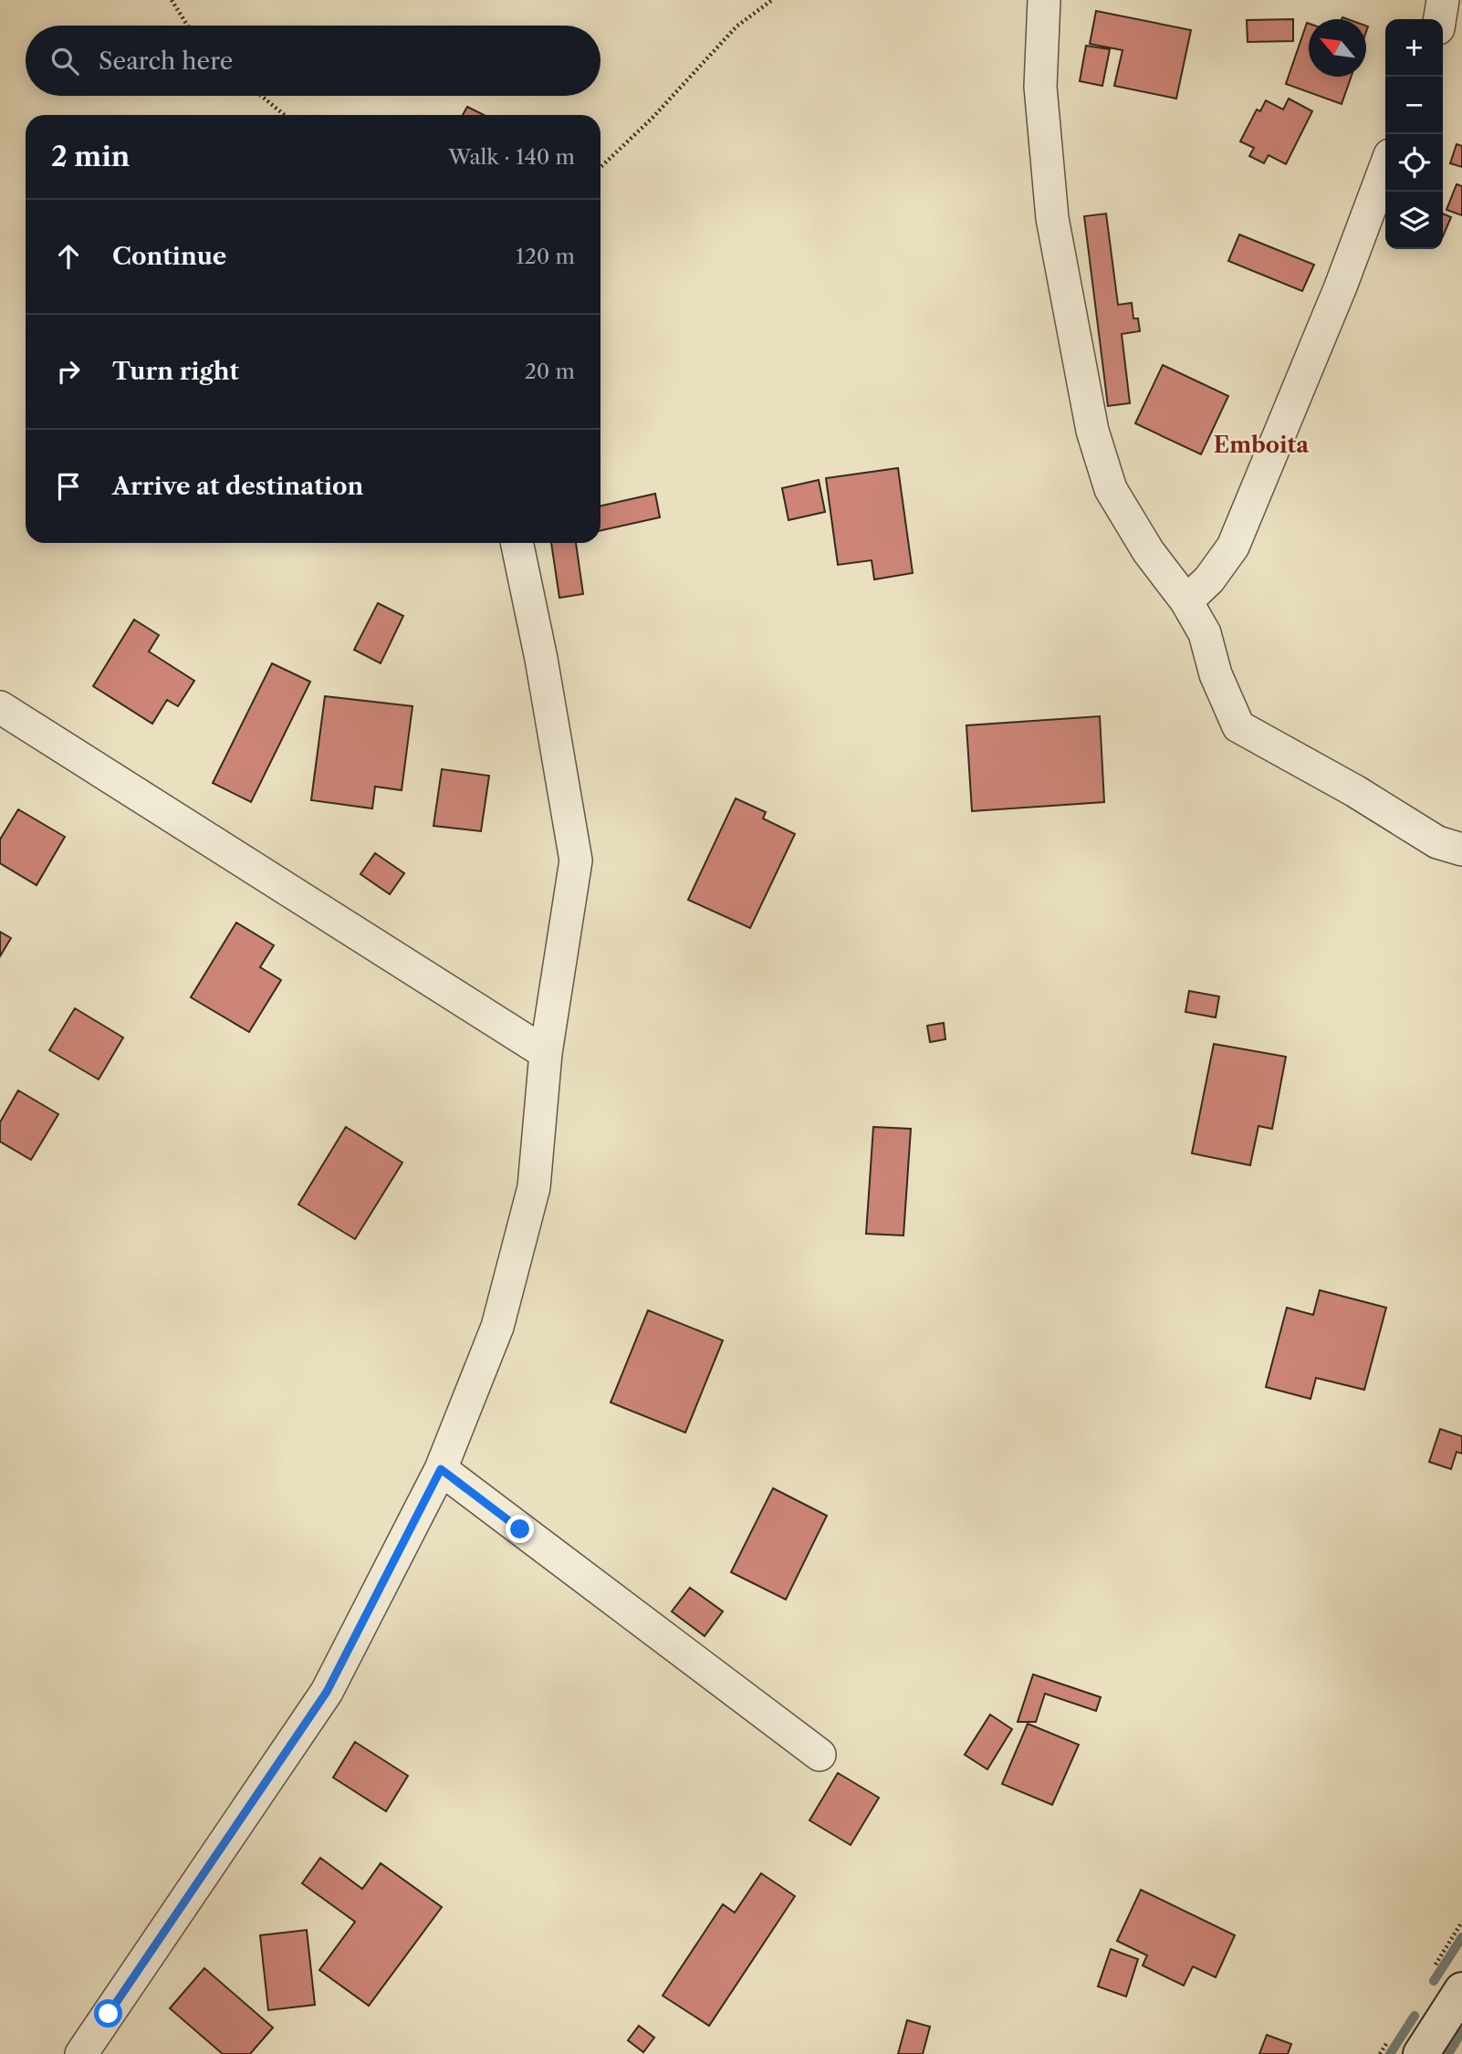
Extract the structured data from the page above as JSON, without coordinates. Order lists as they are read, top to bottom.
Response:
{
  "districts": ["Emboita"],
  "north": "top left",
  "page": {
    "map_buttons": ["+", "−"],
    "search": "Search here",
    "heading": ["2 min", "Walk · 140 m"],
    "list": [
      ["Continue", "120 m"],
      ["Turn right", "20 m"],
      "Arrive at destination"
    ]
  }
}
